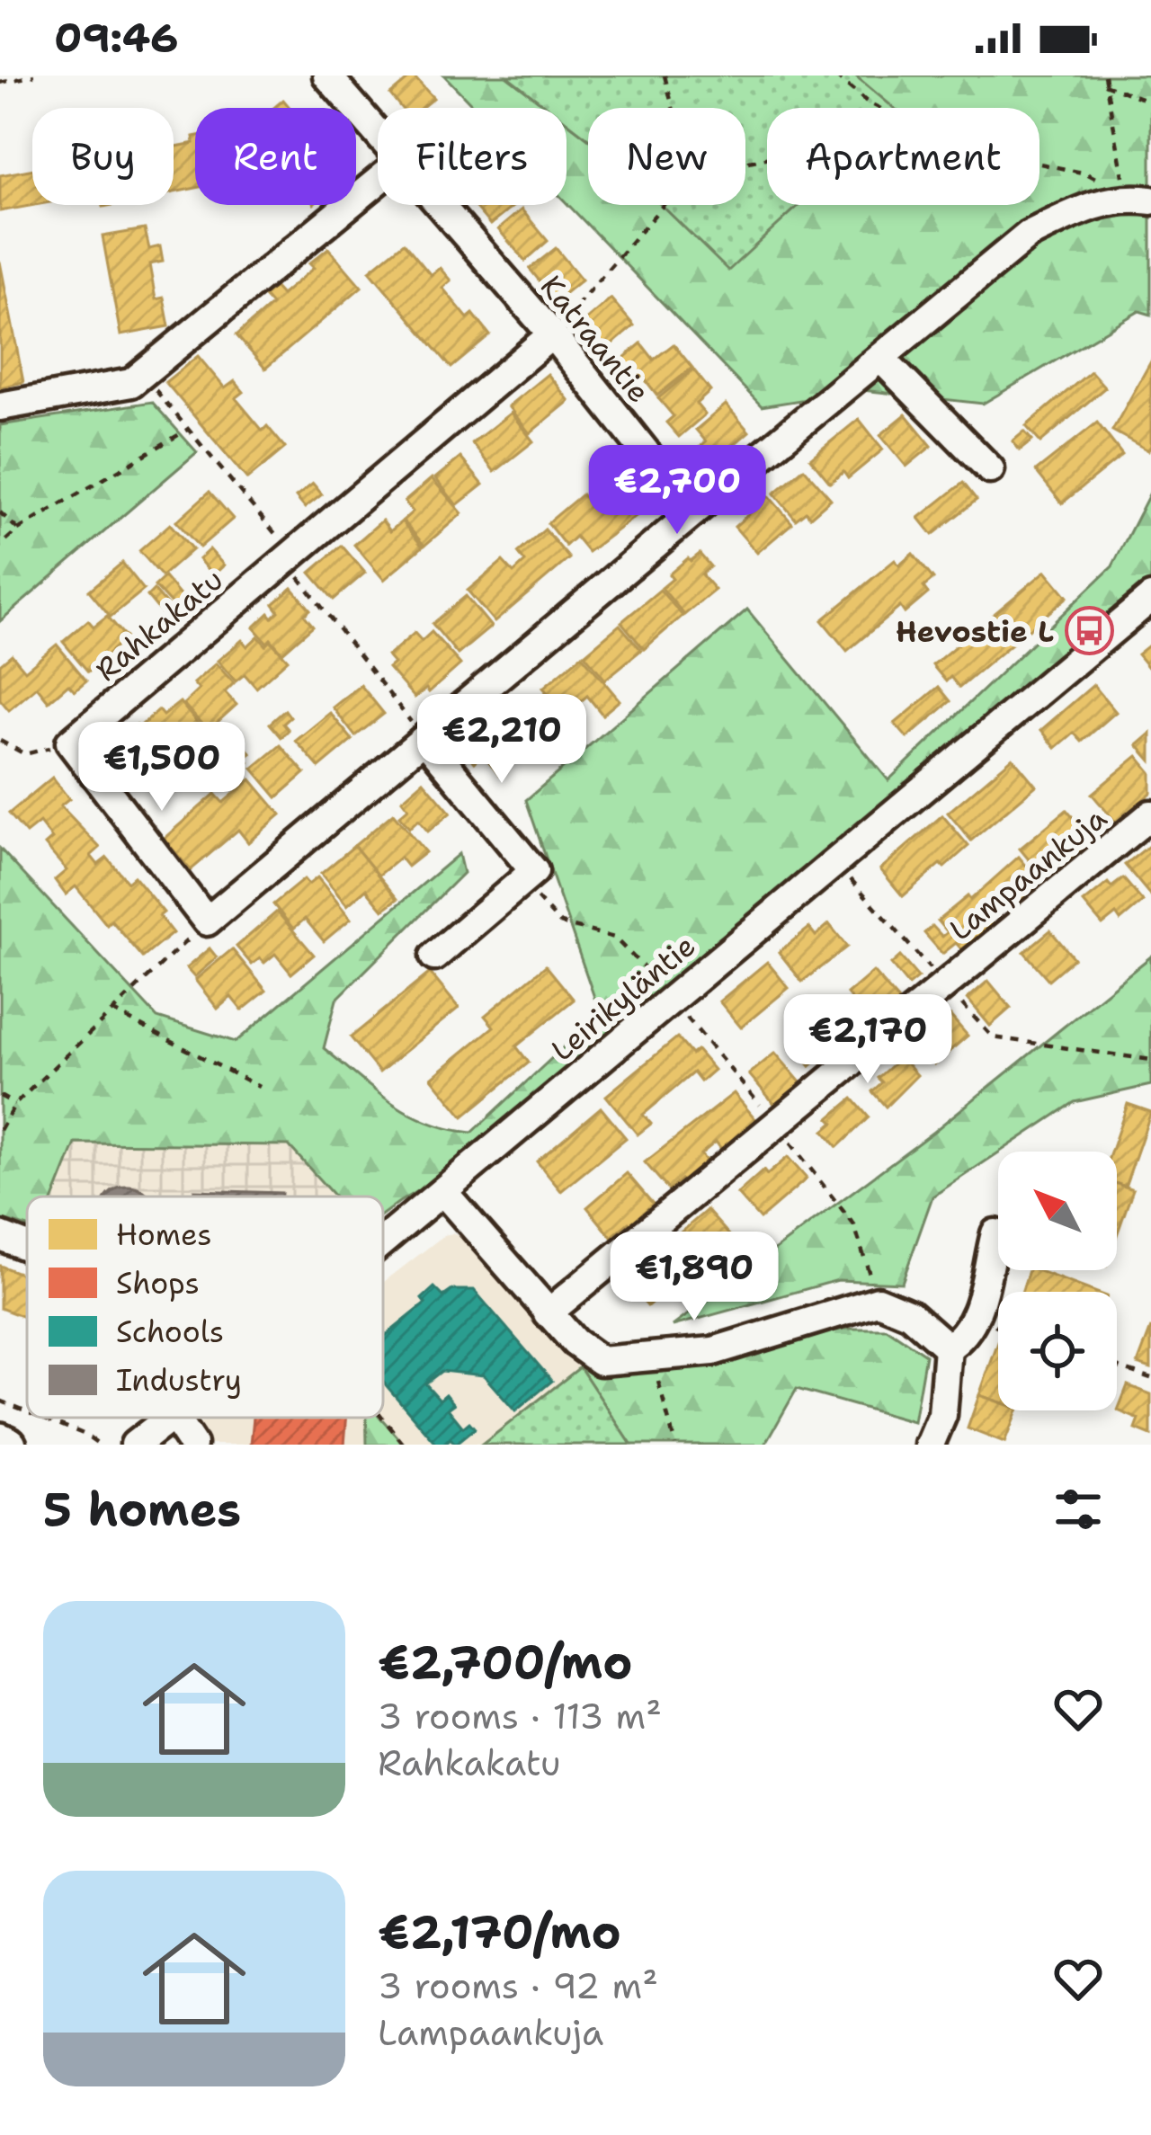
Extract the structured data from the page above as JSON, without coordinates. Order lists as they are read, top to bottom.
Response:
{
  "streets": {
    "street": [
      "Katraantie",
      "Rahkakatu",
      "Lampaankuja",
      "Leirikyläntie"
    ]
  },
  "crossings": [
    ["Katraantie", "Rahkakatu"]
  ],
  "places": {
    "bus stop": ["Hevostie L"]
  },
  "legend": [
    "Homes",
    "Shops",
    "Schools",
    "Industry"
  ],
  "north": "top left",
  "page": {
    "status": "09:46",
    "chip": [
      "Buy",
      "Rent",
      "Filters",
      "New",
      "Apartment"
    ],
    "price": [
      "€2,700",
      "€2,210",
      "€1,500",
      "€2,170",
      "€1,890"
    ],
    "heading": "5 homes",
    "list": [
      {
        "name": "€2,700/mo",
        "note": "3 rooms · 113 m² · Rahkakatu"
      },
      {
        "name": "€2,170/mo",
        "note": "3 rooms · 92 m² · Lampaankuja"
      }
    ]
  }
}
